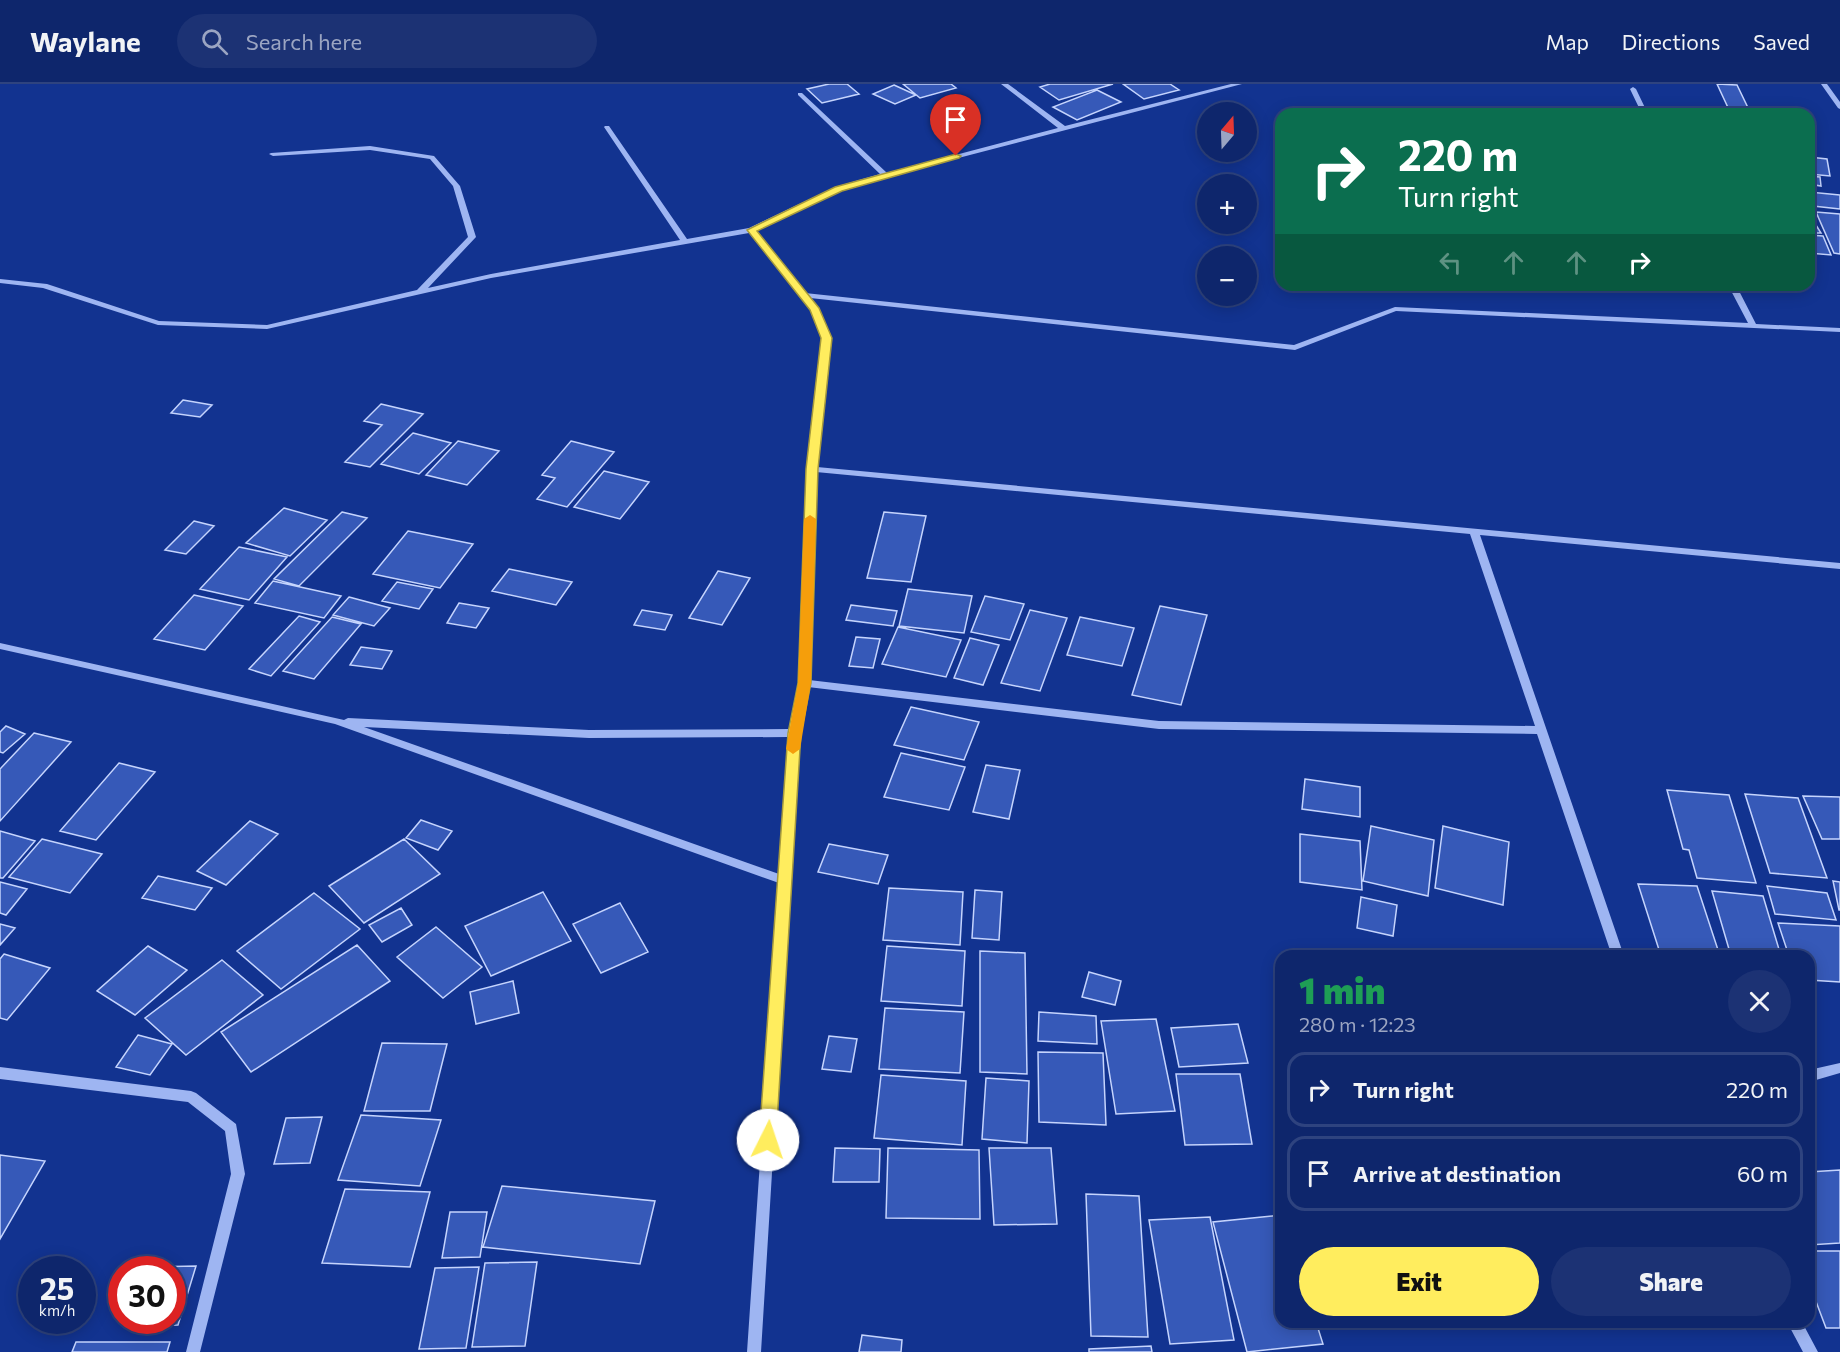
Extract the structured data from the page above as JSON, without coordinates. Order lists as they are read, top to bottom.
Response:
{
  "north": "top",
  "page": {
    "header": "Waylane",
    "search": "Search here",
    "nav": ["Map", "Directions", "Saved"],
    "map_buttons": ["+", "−"],
    "turn": ["220 m", "Turn right"],
    "heading": ["1 min", "280 m · 12:23"],
    "list": [
      {
        "name": "Turn right",
        "value": "220 m"
      },
      {
        "name": "Arrive at destination",
        "value": "60 m"
      }
    ],
    "buttons": ["Exit", "Share"],
    "speed": "25 km/h",
    "limit": "30"
  }
}
